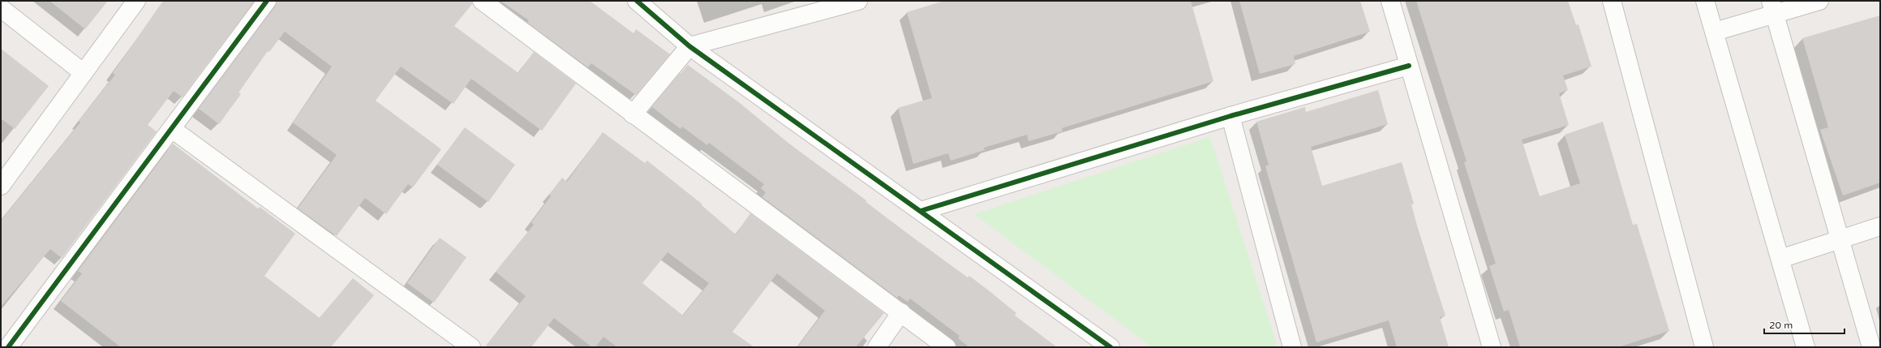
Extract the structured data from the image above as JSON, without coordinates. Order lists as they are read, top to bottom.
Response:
{
  "scale_bar": "20 m"
}
